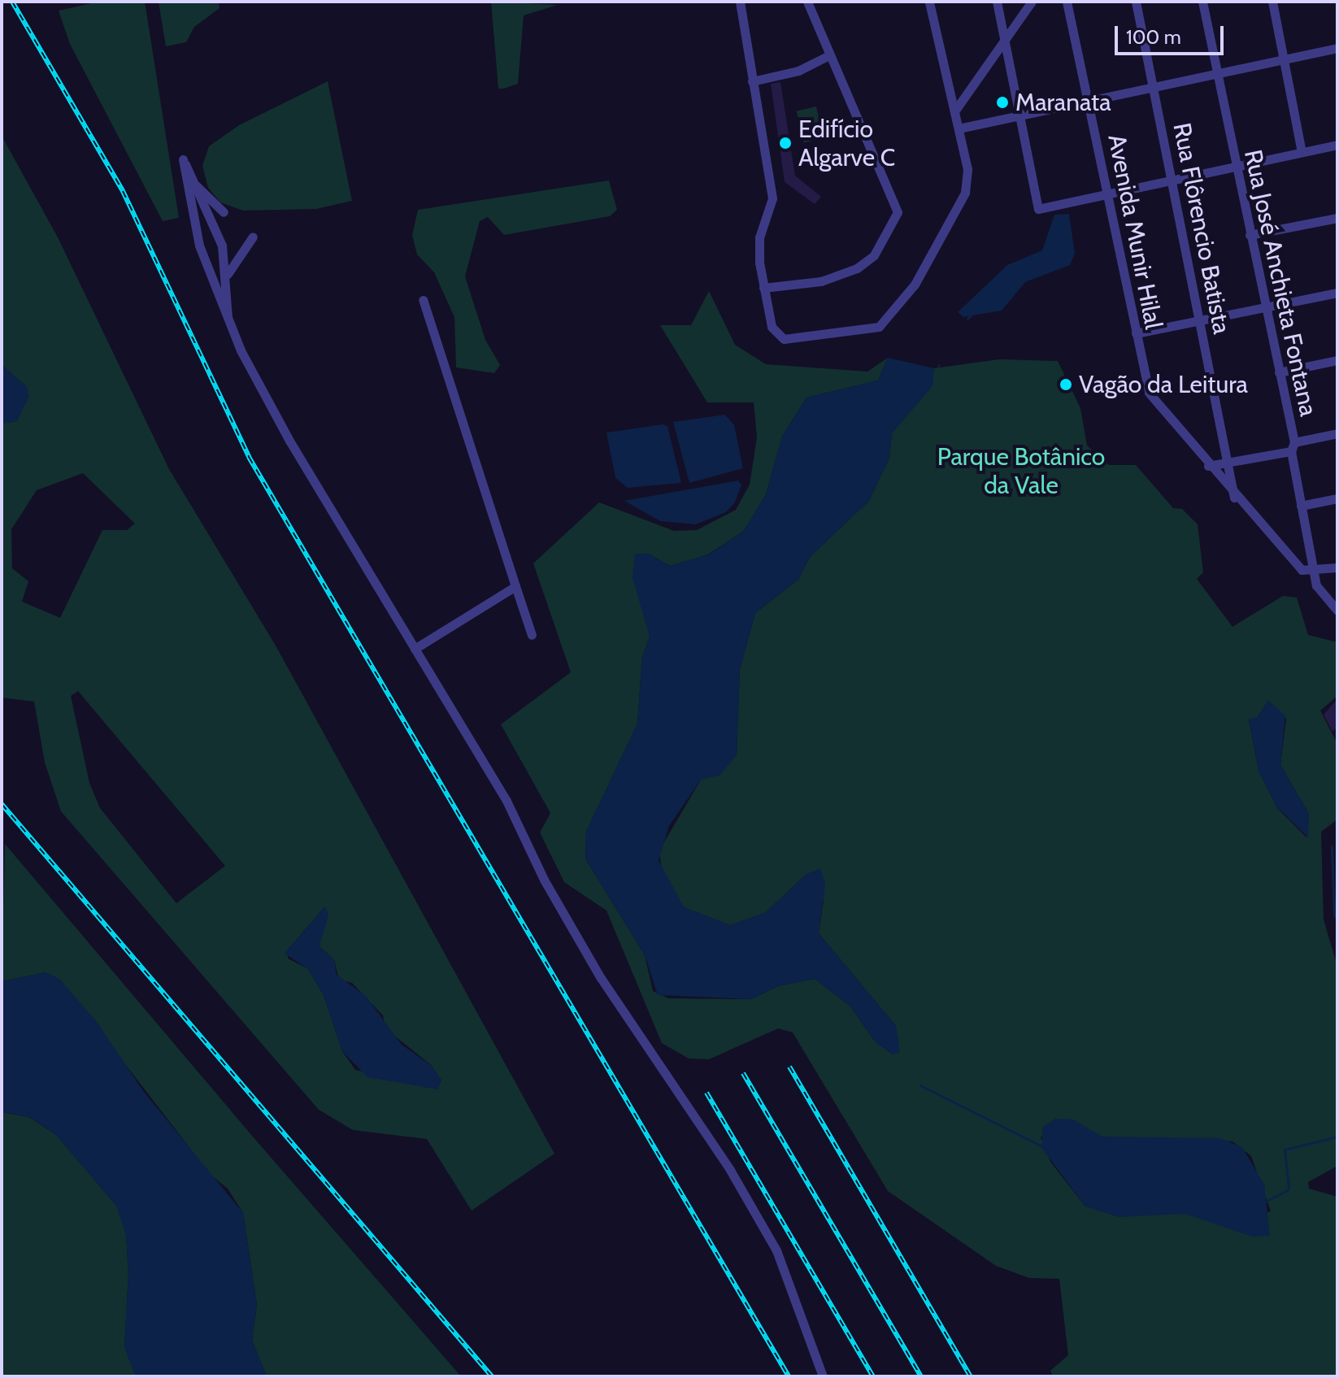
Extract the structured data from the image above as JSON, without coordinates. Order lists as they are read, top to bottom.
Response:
{
  "streets": {
    "street": ["Rua Flôrencio Batista", "Avenida Munir Hilal", "Rua José Anchieta Fontana"]
  },
  "parks": ["Parque Botânico da Vale"],
  "places": ["Maranata", "Edifício Algarve C", "Vagão da Leitura"],
  "scale_bar": "100 m"
}
